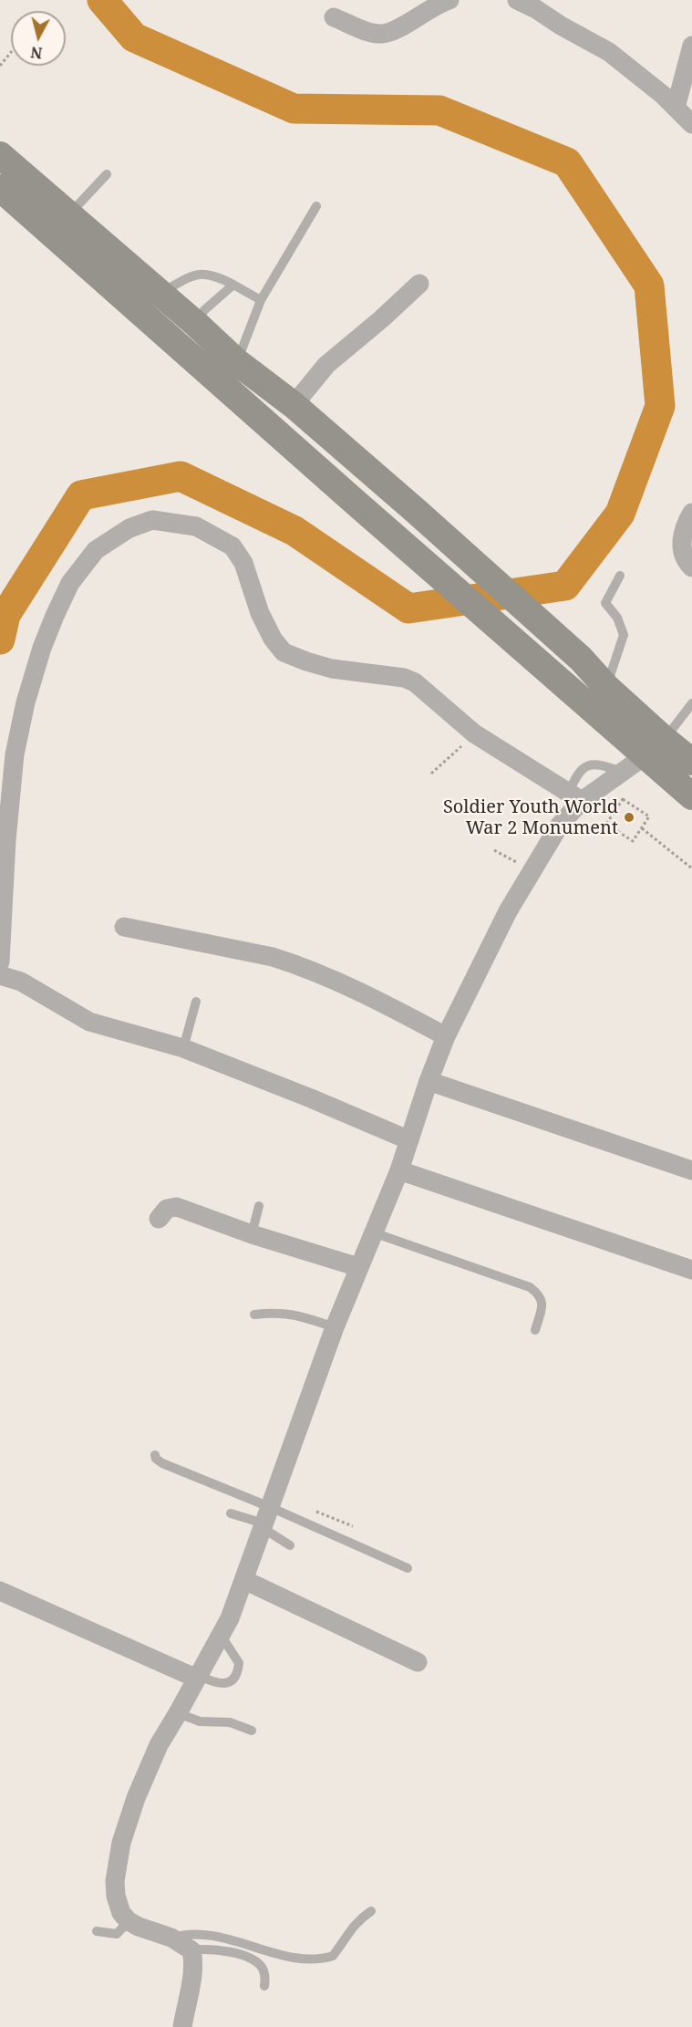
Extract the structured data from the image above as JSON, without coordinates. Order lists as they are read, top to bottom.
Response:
{
  "places": ["Soldier Youth World War 2 Monument"],
  "north": "bottom"
}
